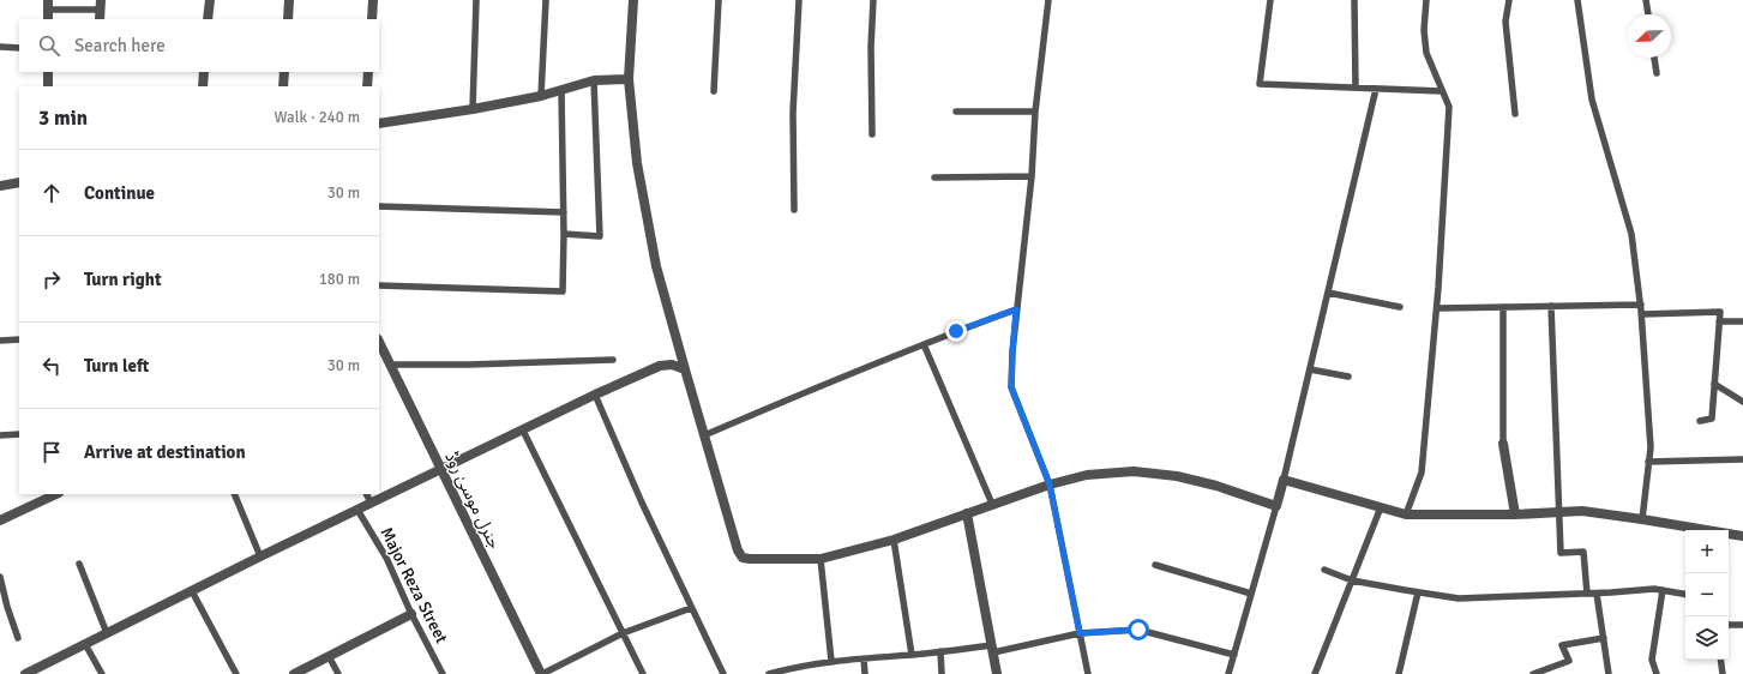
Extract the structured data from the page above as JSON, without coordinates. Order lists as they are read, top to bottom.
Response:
{
  "streets": {
    "street": ["جنرل موسیٰ روڈ"],
    "lane": ["Major Reza Street"]
  },
  "north": "bottom left",
  "page": {
    "search": "Search here",
    "heading": ["3 min", "Walk · 240 m"],
    "list": [
      ["Continue", "30 m"],
      ["Turn right", "180 m"],
      ["Turn left", "30 m"],
      "Arrive at destination"
    ],
    "map_buttons": ["+", "−"]
  }
}
